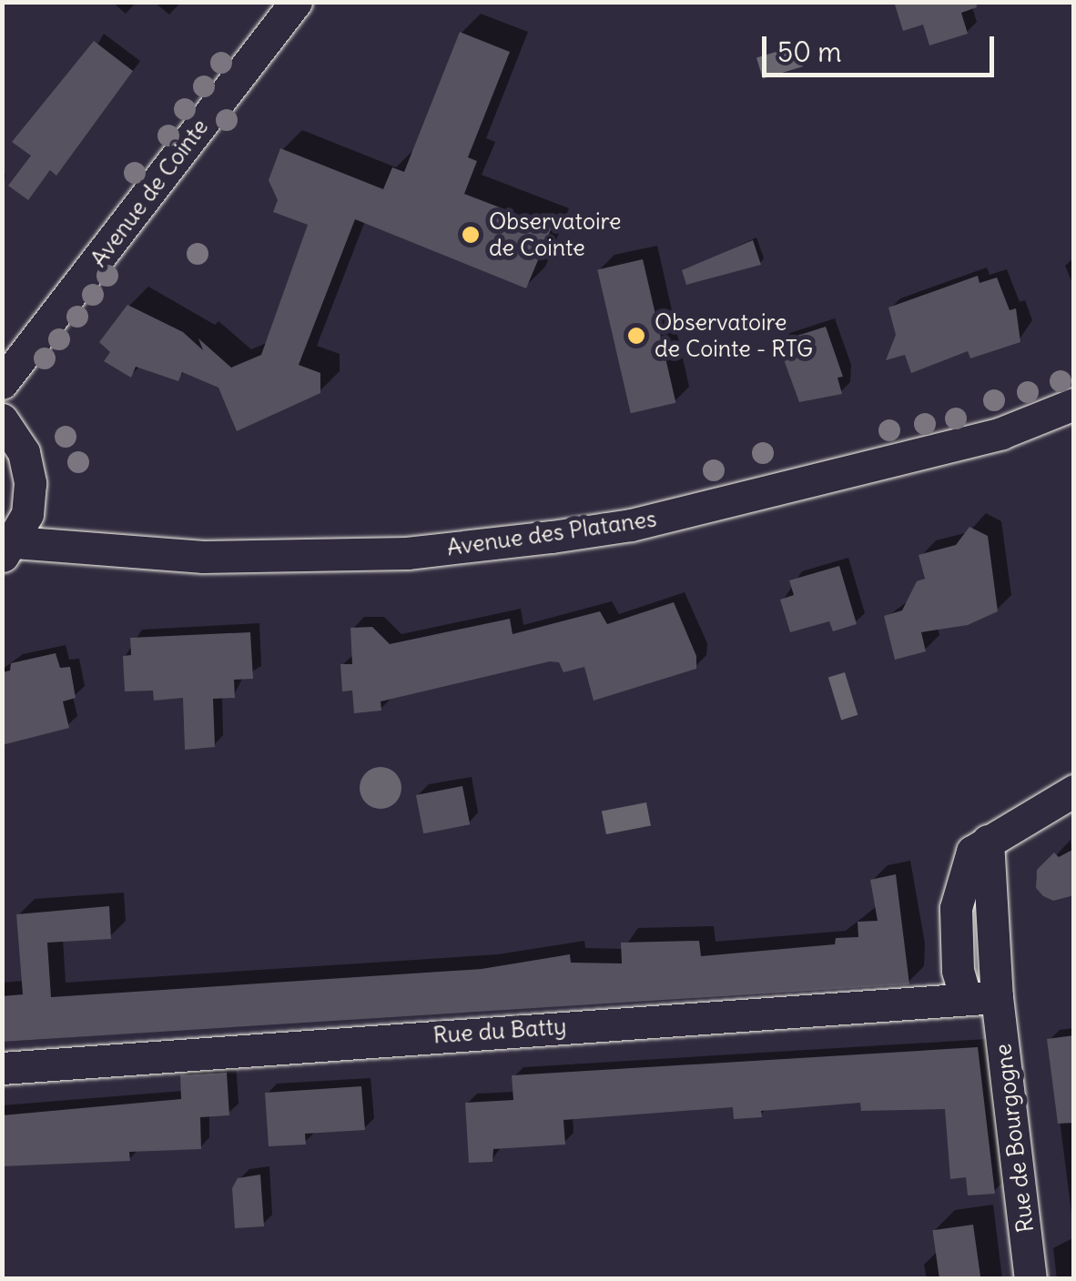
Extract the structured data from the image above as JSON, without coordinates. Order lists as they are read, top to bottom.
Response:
{
  "streets": {
    "street": [
      "Avenue de Cointe",
      "Avenue des Platanes",
      "Rue du Batty",
      "Rue de Bourgogne"
    ]
  },
  "crossings": [
    ["Rue du Batty", "Rue de Bourgogne"]
  ],
  "places": ["Observatoire de Cointe", "Observatoire de Cointe - RTG"],
  "scale_bar": "50 m"
}
